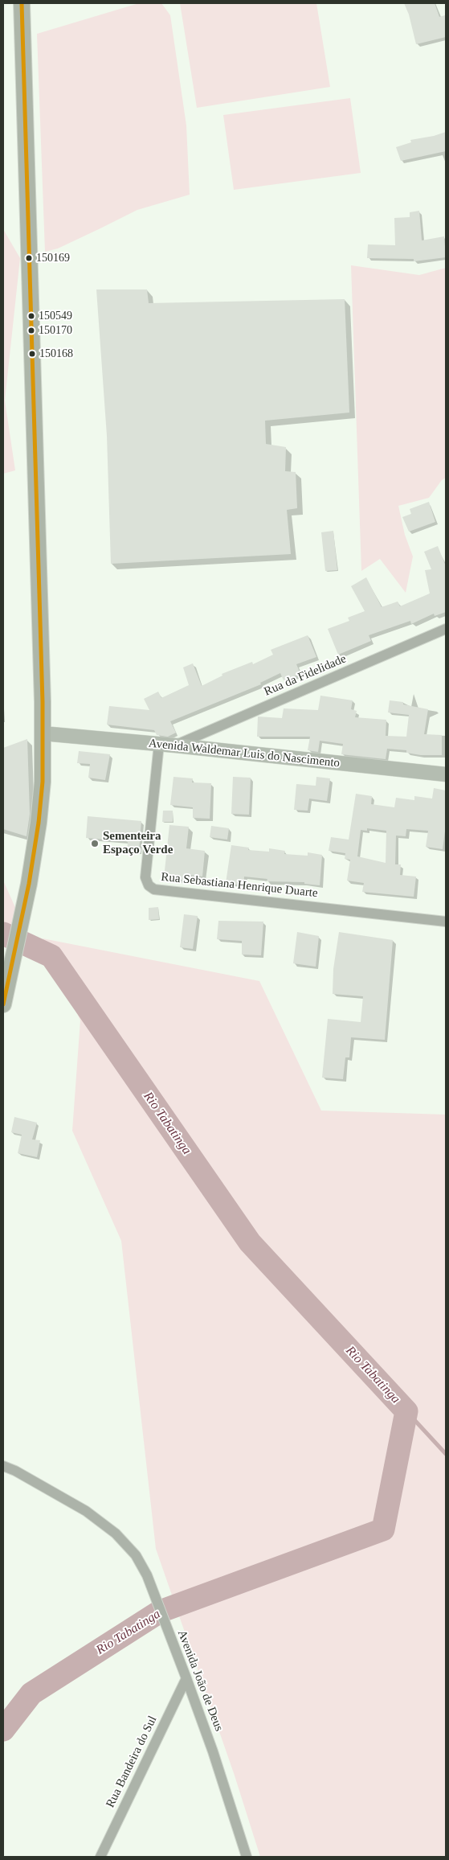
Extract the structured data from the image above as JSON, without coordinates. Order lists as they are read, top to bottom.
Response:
{
  "streets": {
    "main road": ["Avenida Waldemar Luis do Nascimento"],
    "street": [
      "Rua da Fidelidade",
      "Rua Sebastiana Henrique Duarte",
      "Avenida João de Deus",
      "Rua Bandeira do Sul"
    ]
  },
  "crossings": [
    ["Rua da Fidelidade", "Avenida Waldemar Luis do Nascimento"],
    ["Avenida Waldemar Luis do Nascimento", "Rua Sebastiana Henrique Duarte"],
    ["Avenida João de Deus", "Rua Bandeira do Sul"]
  ],
  "water": ["Rio Tabatinga"],
  "places": [
    "150169",
    "150549",
    "150170",
    "150168",
    "Sementeira Espaço Verde"
  ]
}
